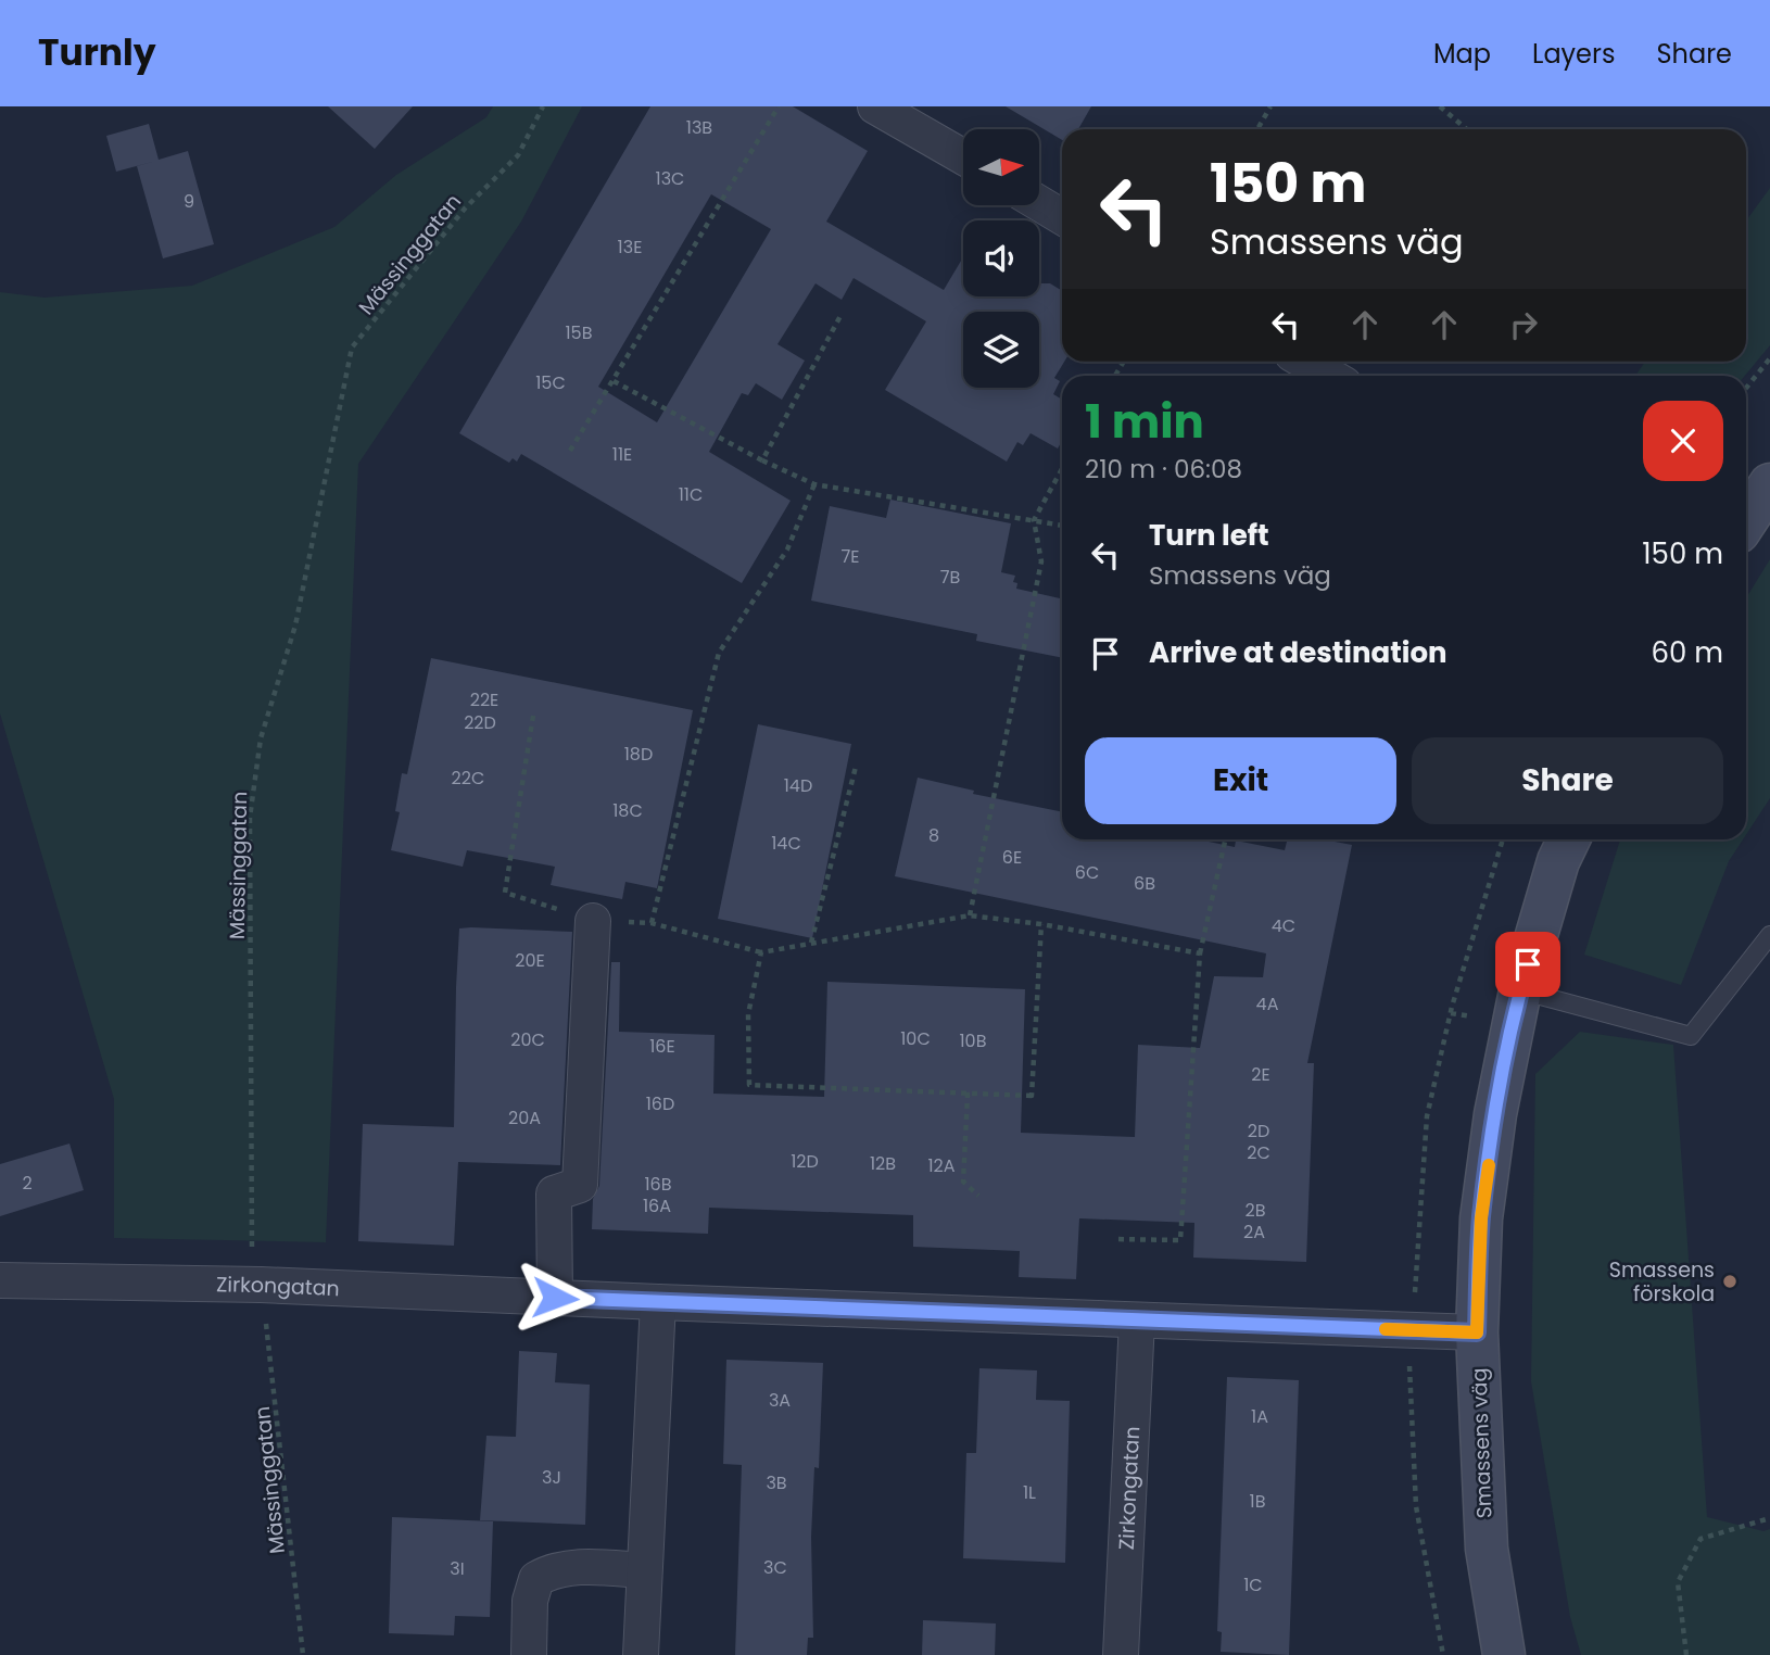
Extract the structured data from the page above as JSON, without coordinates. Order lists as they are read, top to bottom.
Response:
{
  "streets": {
    "street": ["Zirkongatan", "Smassens väg"],
    "path": ["Mässinggatan"]
  },
  "crossings": [
    ["Mässinggatan", "Zirkongatan"],
    ["Zirkongatan", "Smassens väg"]
  ],
  "places": ["Smassens förskola"],
  "house_numbers": [
    "13B",
    "13C",
    "9",
    "13E",
    "15B",
    "15C",
    "11E",
    "11C",
    "7E",
    "7B",
    "22E",
    "22D",
    "18D",
    "22C",
    "14D",
    "18C",
    "8",
    "14C",
    "6E",
    "6C",
    "6B",
    "4C",
    "20E",
    "4A",
    "10C",
    "20C",
    "10B",
    "16E",
    "2E",
    "16D",
    "20A",
    "2D",
    "2C",
    "12D",
    "12B",
    "12A",
    "2",
    "16B",
    "16A",
    "2B",
    "2A",
    "3A",
    "1A",
    "3J",
    "3B",
    "1L",
    "1B",
    "3C",
    "3I",
    "1C"
  ],
  "north": "right",
  "page": {
    "header": "Turnly",
    "nav": ["Map", "Layers", "Share"],
    "turn": ["150 m", "Smassens väg"],
    "heading": ["1 min", "210 m · 06:08"],
    "list": [
      {
        "name": "Turn left",
        "note": "Smassens väg",
        "value": "150 m"
      },
      {
        "name": "Arrive at destination",
        "value": "60 m"
      }
    ],
    "buttons": ["Exit", "Share"]
  }
}
